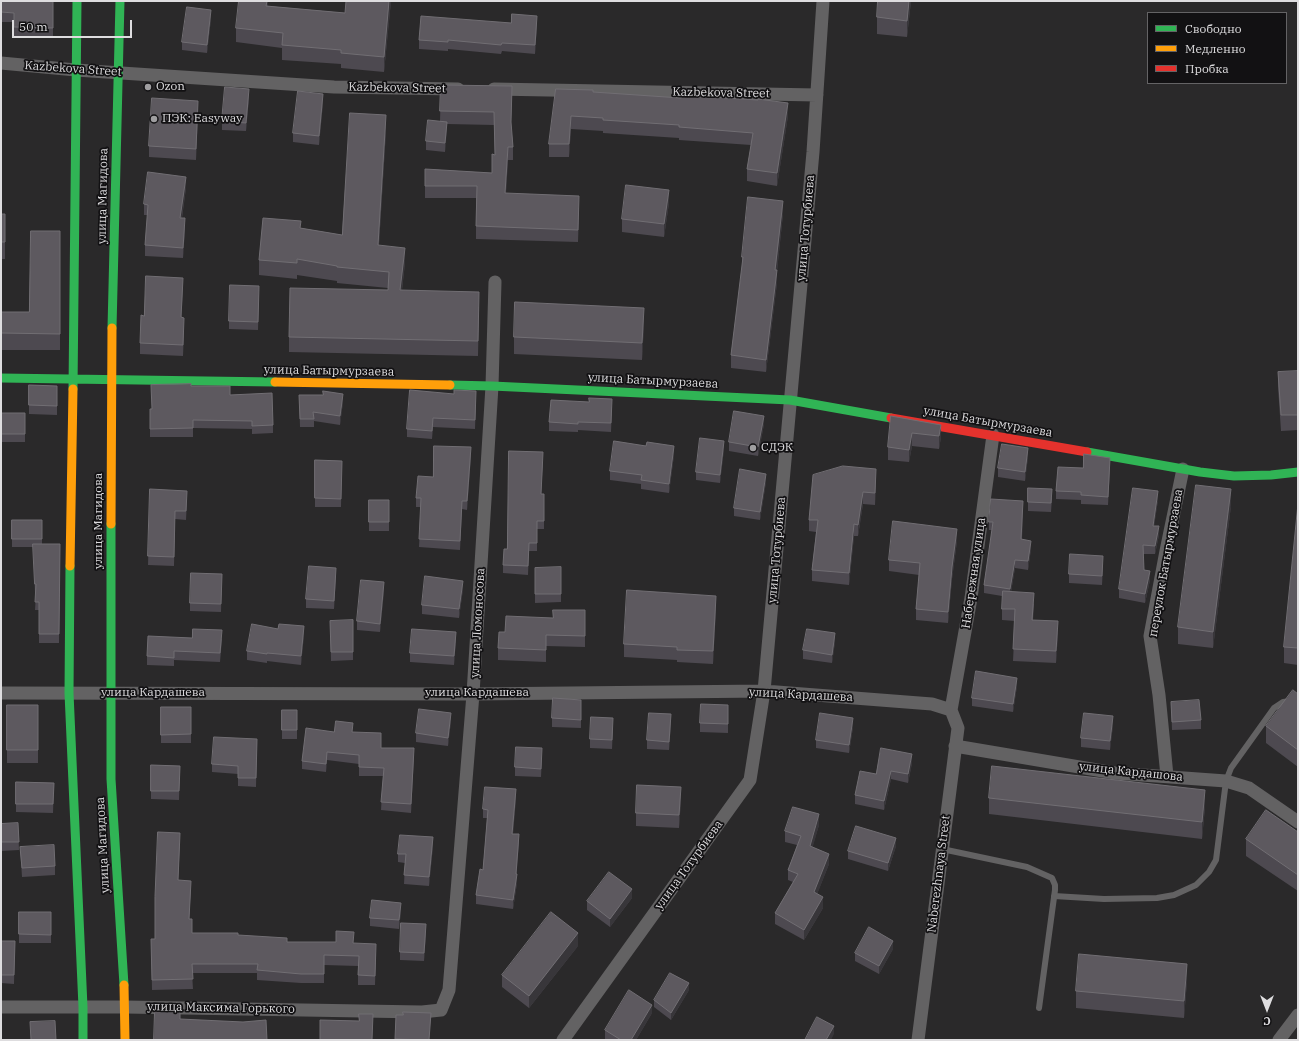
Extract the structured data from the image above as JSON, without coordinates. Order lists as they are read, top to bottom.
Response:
{
  "streets": {
    "main road": ["улица Магидова", "улица Батырмурзаева"],
    "street": [
      "Kazbekova Street",
      "улица Тотурбиева",
      "переулок Батырмурзаева",
      "Набережная улица",
      "улица Ломоносова",
      "улица Кардашева",
      "улица Кардашова",
      "Naberezhnaya Street",
      "улица Максима Горького"
    ]
  },
  "crossings": [
    ["Kazbekova Street", "улица Магидова"],
    ["Kazbekova Street", "улица Тотурбиева"],
    ["улица Магидова", "улица Батырмурзаева"],
    ["улица Магидова", "улица Кардашева"],
    ["улица Магидова", "улица Максима Горького"],
    ["улица Тотурбиева", "улица Батырмурзаева"],
    ["улица Тотурбиева", "улица Кардашева"],
    ["улица Батырмурзаева", "переулок Батырмурзаева"],
    ["улица Батырмурзаева", "Набережная улица"],
    ["улица Батырмурзаева", "улица Ломоносова"],
    ["переулок Батырмурзаева", "улица Кардашова"],
    ["Набережная улица", "улица Кардашева"],
    ["Набережная улица", "Naberezhnaya Street"],
    ["улица Ломоносова", "улица Кардашева"],
    ["улица Ломоносова", "улица Максима Горького"],
    ["улица Кардашева", "Naberezhnaya Street"],
    ["улица Кардашова", "Naberezhnaya Street"]
  ],
  "places": ["Ozon", "ПЭК: Easyway", "СДЭК"],
  "legend": ["Свободно", "Медленно", "Пробка"],
  "scale_bar": "50 m",
  "north": "bottom"
}
